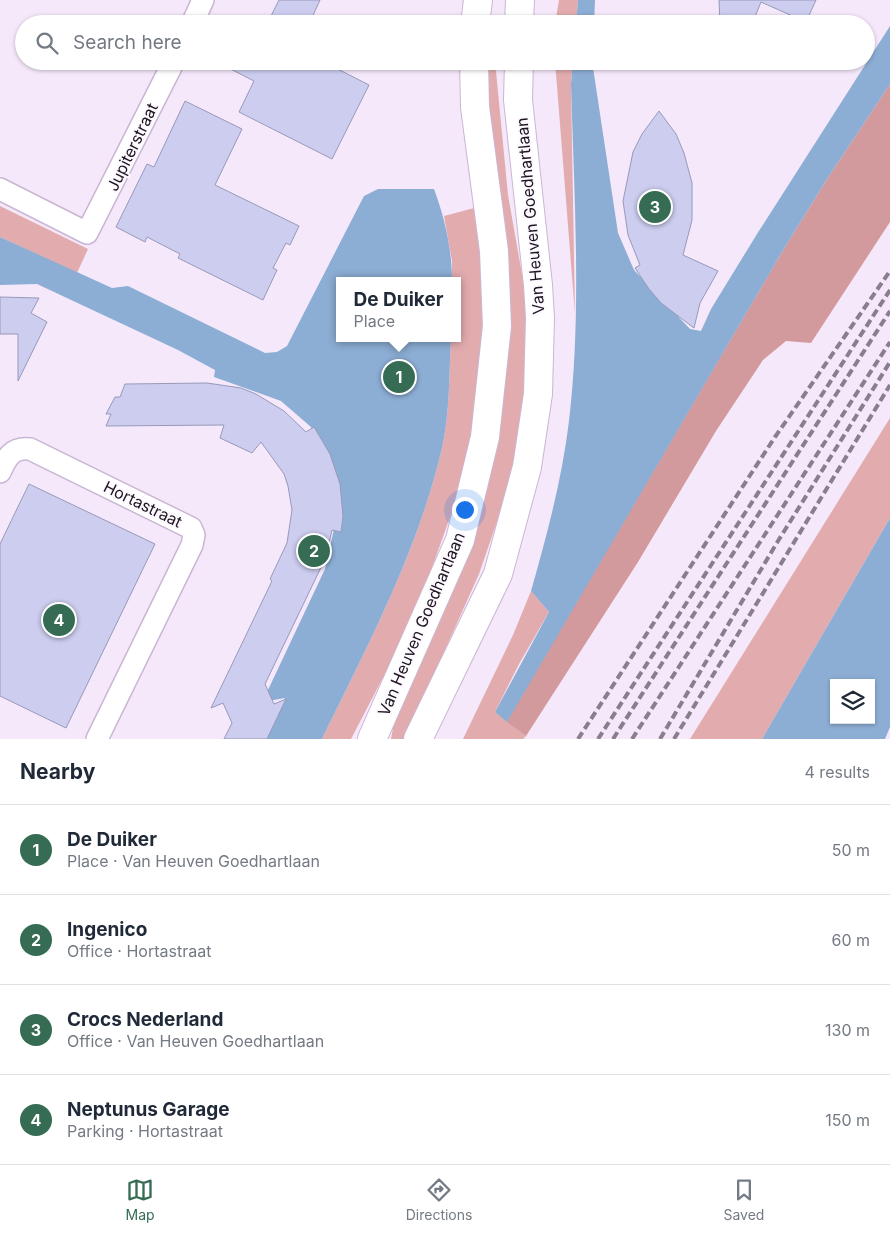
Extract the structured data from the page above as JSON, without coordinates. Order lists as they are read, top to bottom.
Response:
{
  "streets": {
    "main road": ["Van Heuven Goedhartlaan"],
    "street": ["Jupiterstraat", "Hortastraat"]
  },
  "page": {
    "search": "Search here",
    "pins": [
      "3",
      "1",
      "2",
      "4"
    ],
    "popup": ["De Duiker", "Place"],
    "heading": ["Nearby", "4 results"],
    "list": [
      {
        "mark": "1",
        "name": "De Duiker",
        "note": "Place · Van Heuven Goedhartlaan",
        "value": "50 m"
      },
      {
        "mark": "2",
        "name": "Ingenico",
        "note": "Office · Hortastraat",
        "value": "60 m"
      },
      {
        "mark": "3",
        "name": "Crocs Nederland",
        "note": "Office · Van Heuven Goedhartlaan",
        "value": "130 m"
      },
      {
        "mark": "4",
        "name": "Neptunus Garage",
        "note": "Parking · Hortastraat",
        "value": "150 m"
      }
    ],
    "nav": ["Map", "Directions", "Saved"]
  }
}
